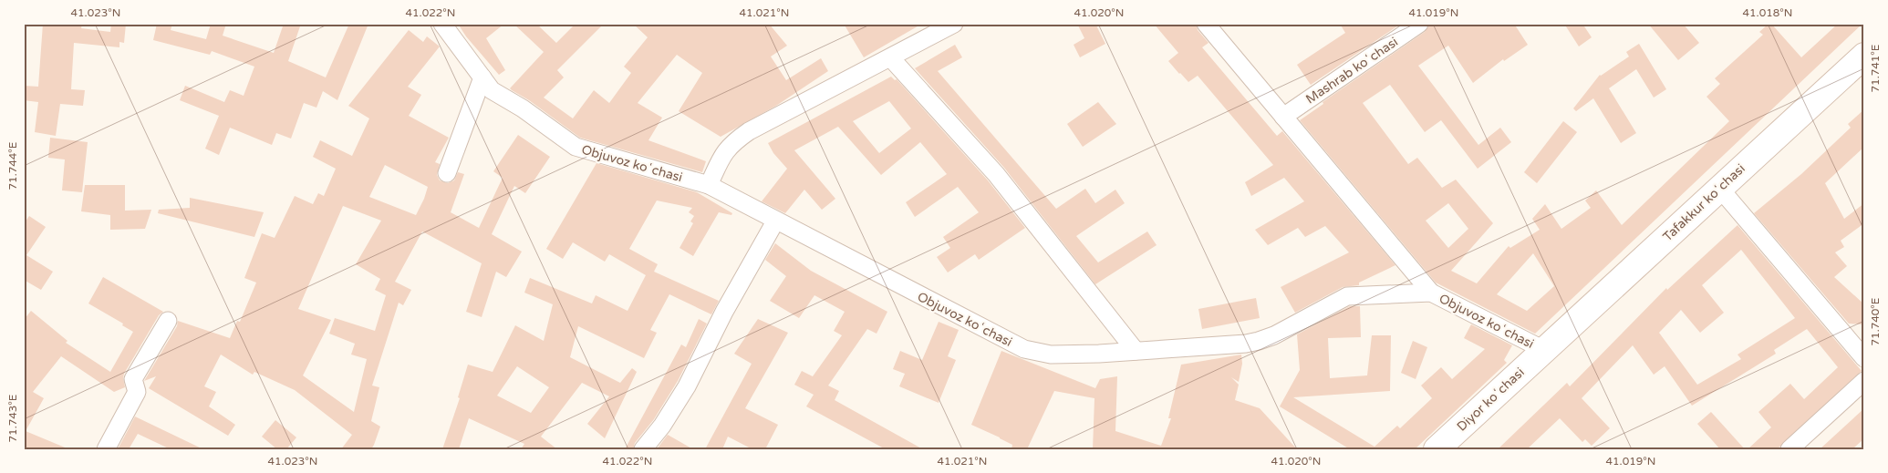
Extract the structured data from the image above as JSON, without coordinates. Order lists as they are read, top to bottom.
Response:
{
  "streets": {
    "main road": ["Tafakkur koʻchasi", "Diyor koʻchasi"],
    "street": ["Mashrab koʻchasi", "Objuvoz koʻchasi"]
  },
  "crossings": [
    ["Objuvoz koʻchasi", "Tafakkur koʻchasi"],
    ["Objuvoz koʻchasi", "Diyor koʻchasi"],
    ["Tafakkur koʻchasi", "Diyor koʻchasi"]
  ],
  "coordinates": [
    "41.023°N",
    "41.022°N",
    "41.021°N",
    "41.020°N",
    "41.019°N",
    "41.018°N",
    "71.741°E",
    "71.744°E",
    "71.740°E",
    "71.743°E"
  ]
}
